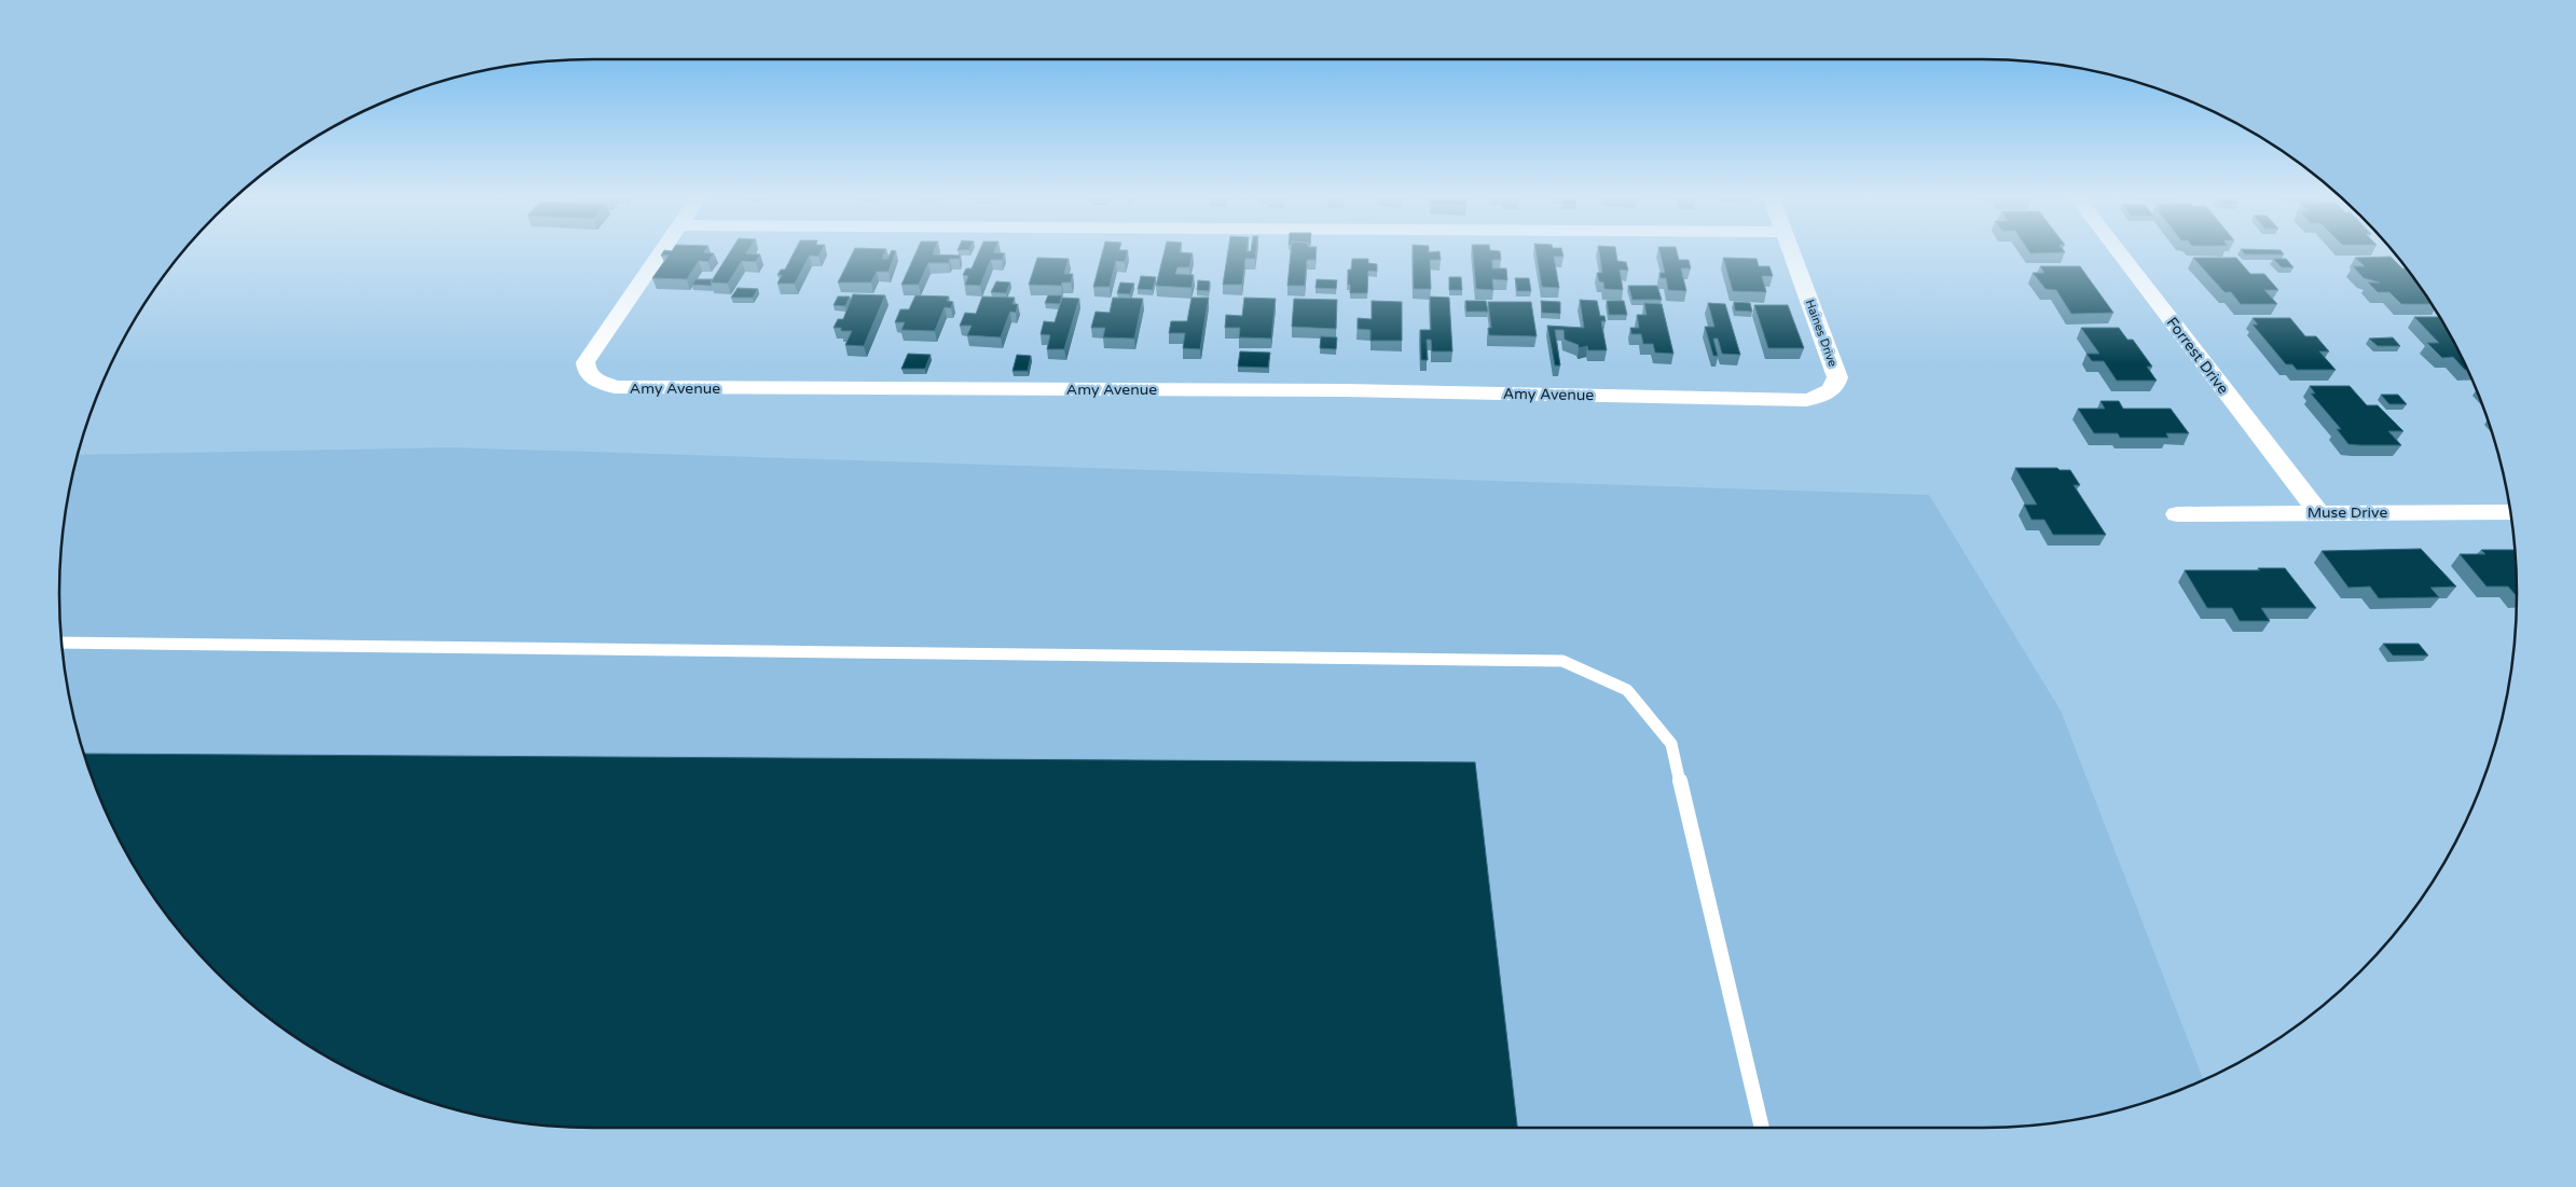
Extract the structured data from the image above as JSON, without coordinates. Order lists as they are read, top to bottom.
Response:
{
  "streets": {
    "street": [
      "Haines Drive",
      "Forrest Drive",
      "Amy Avenue",
      "Muse Drive"
    ]
  },
  "crossings": [
    ["Haines Drive", "Amy Avenue"],
    ["Forrest Drive", "Muse Drive"]
  ]
}
